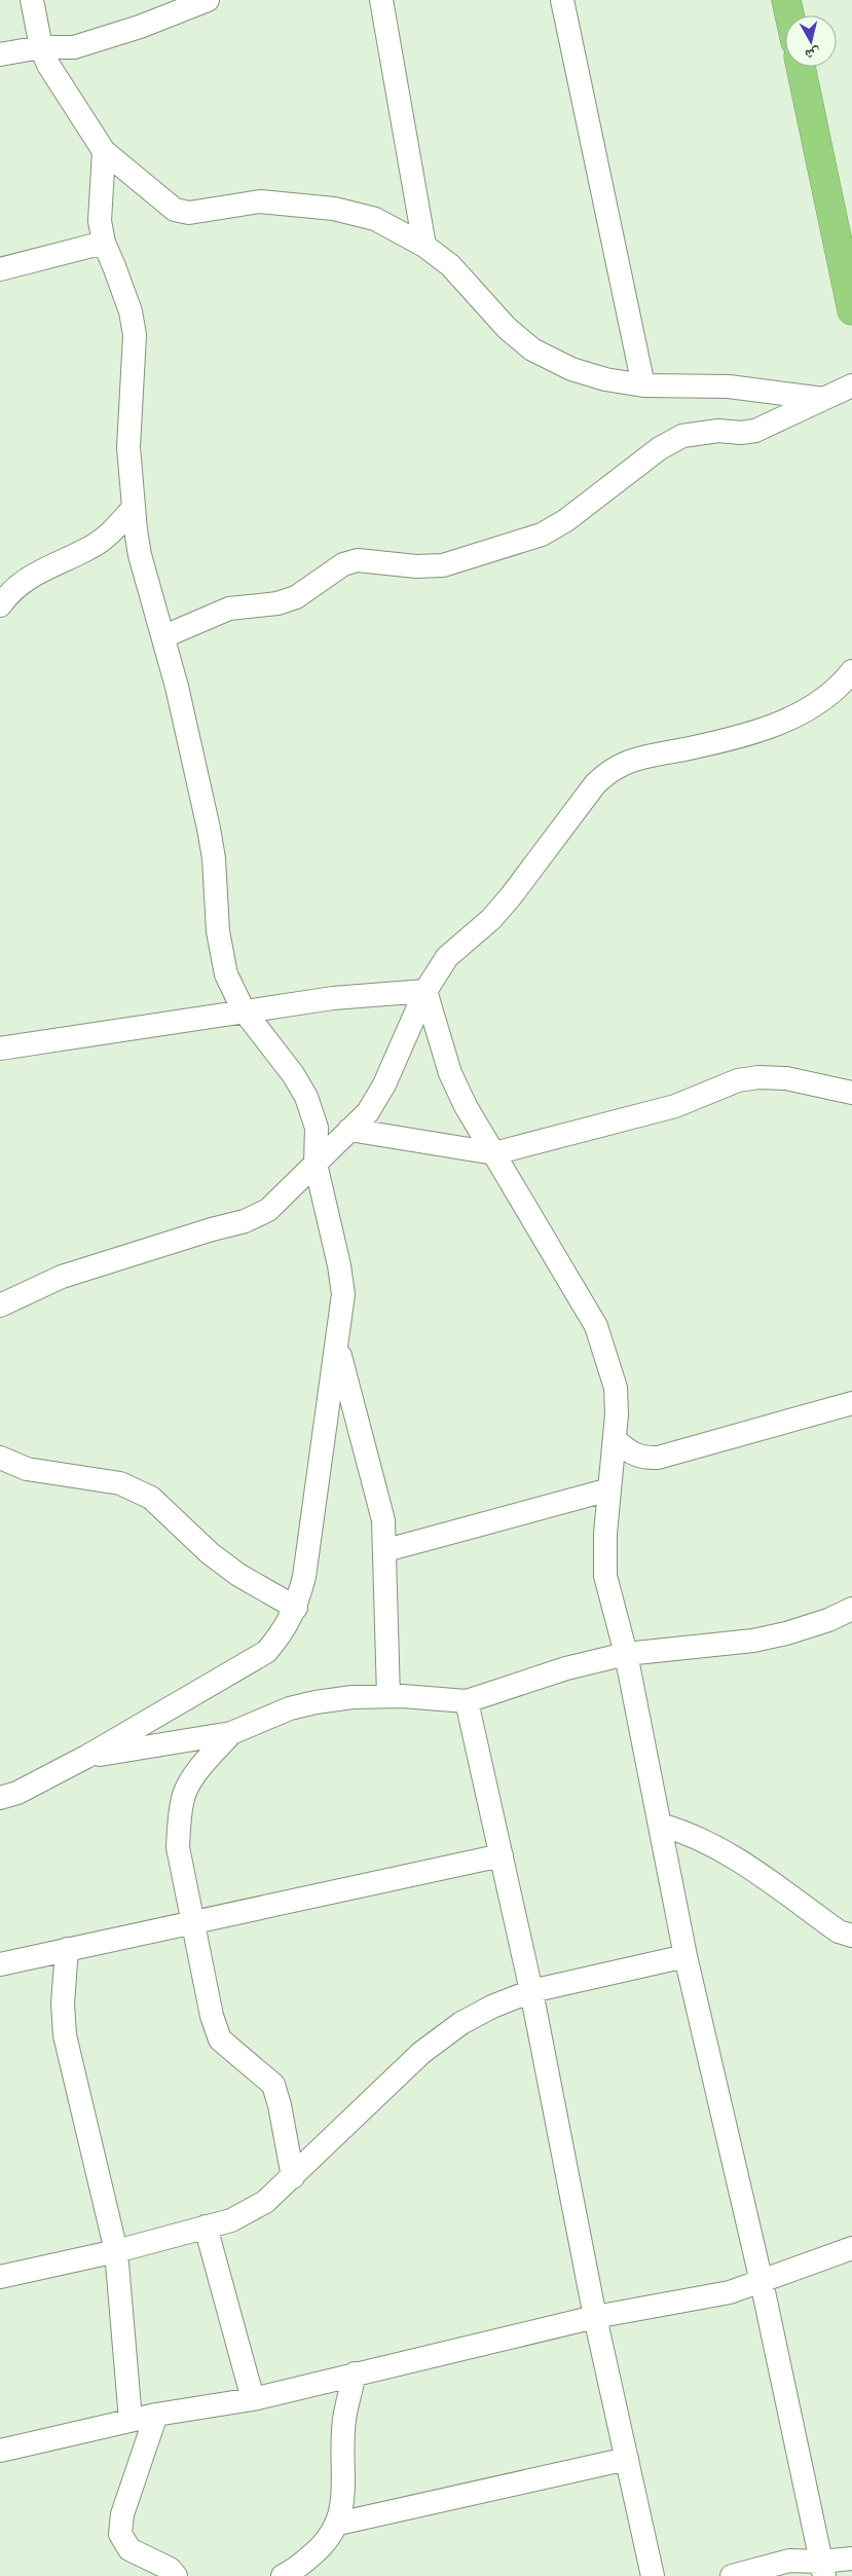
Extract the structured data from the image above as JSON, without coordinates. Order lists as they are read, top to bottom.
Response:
{
  "north": "bottom"
}
